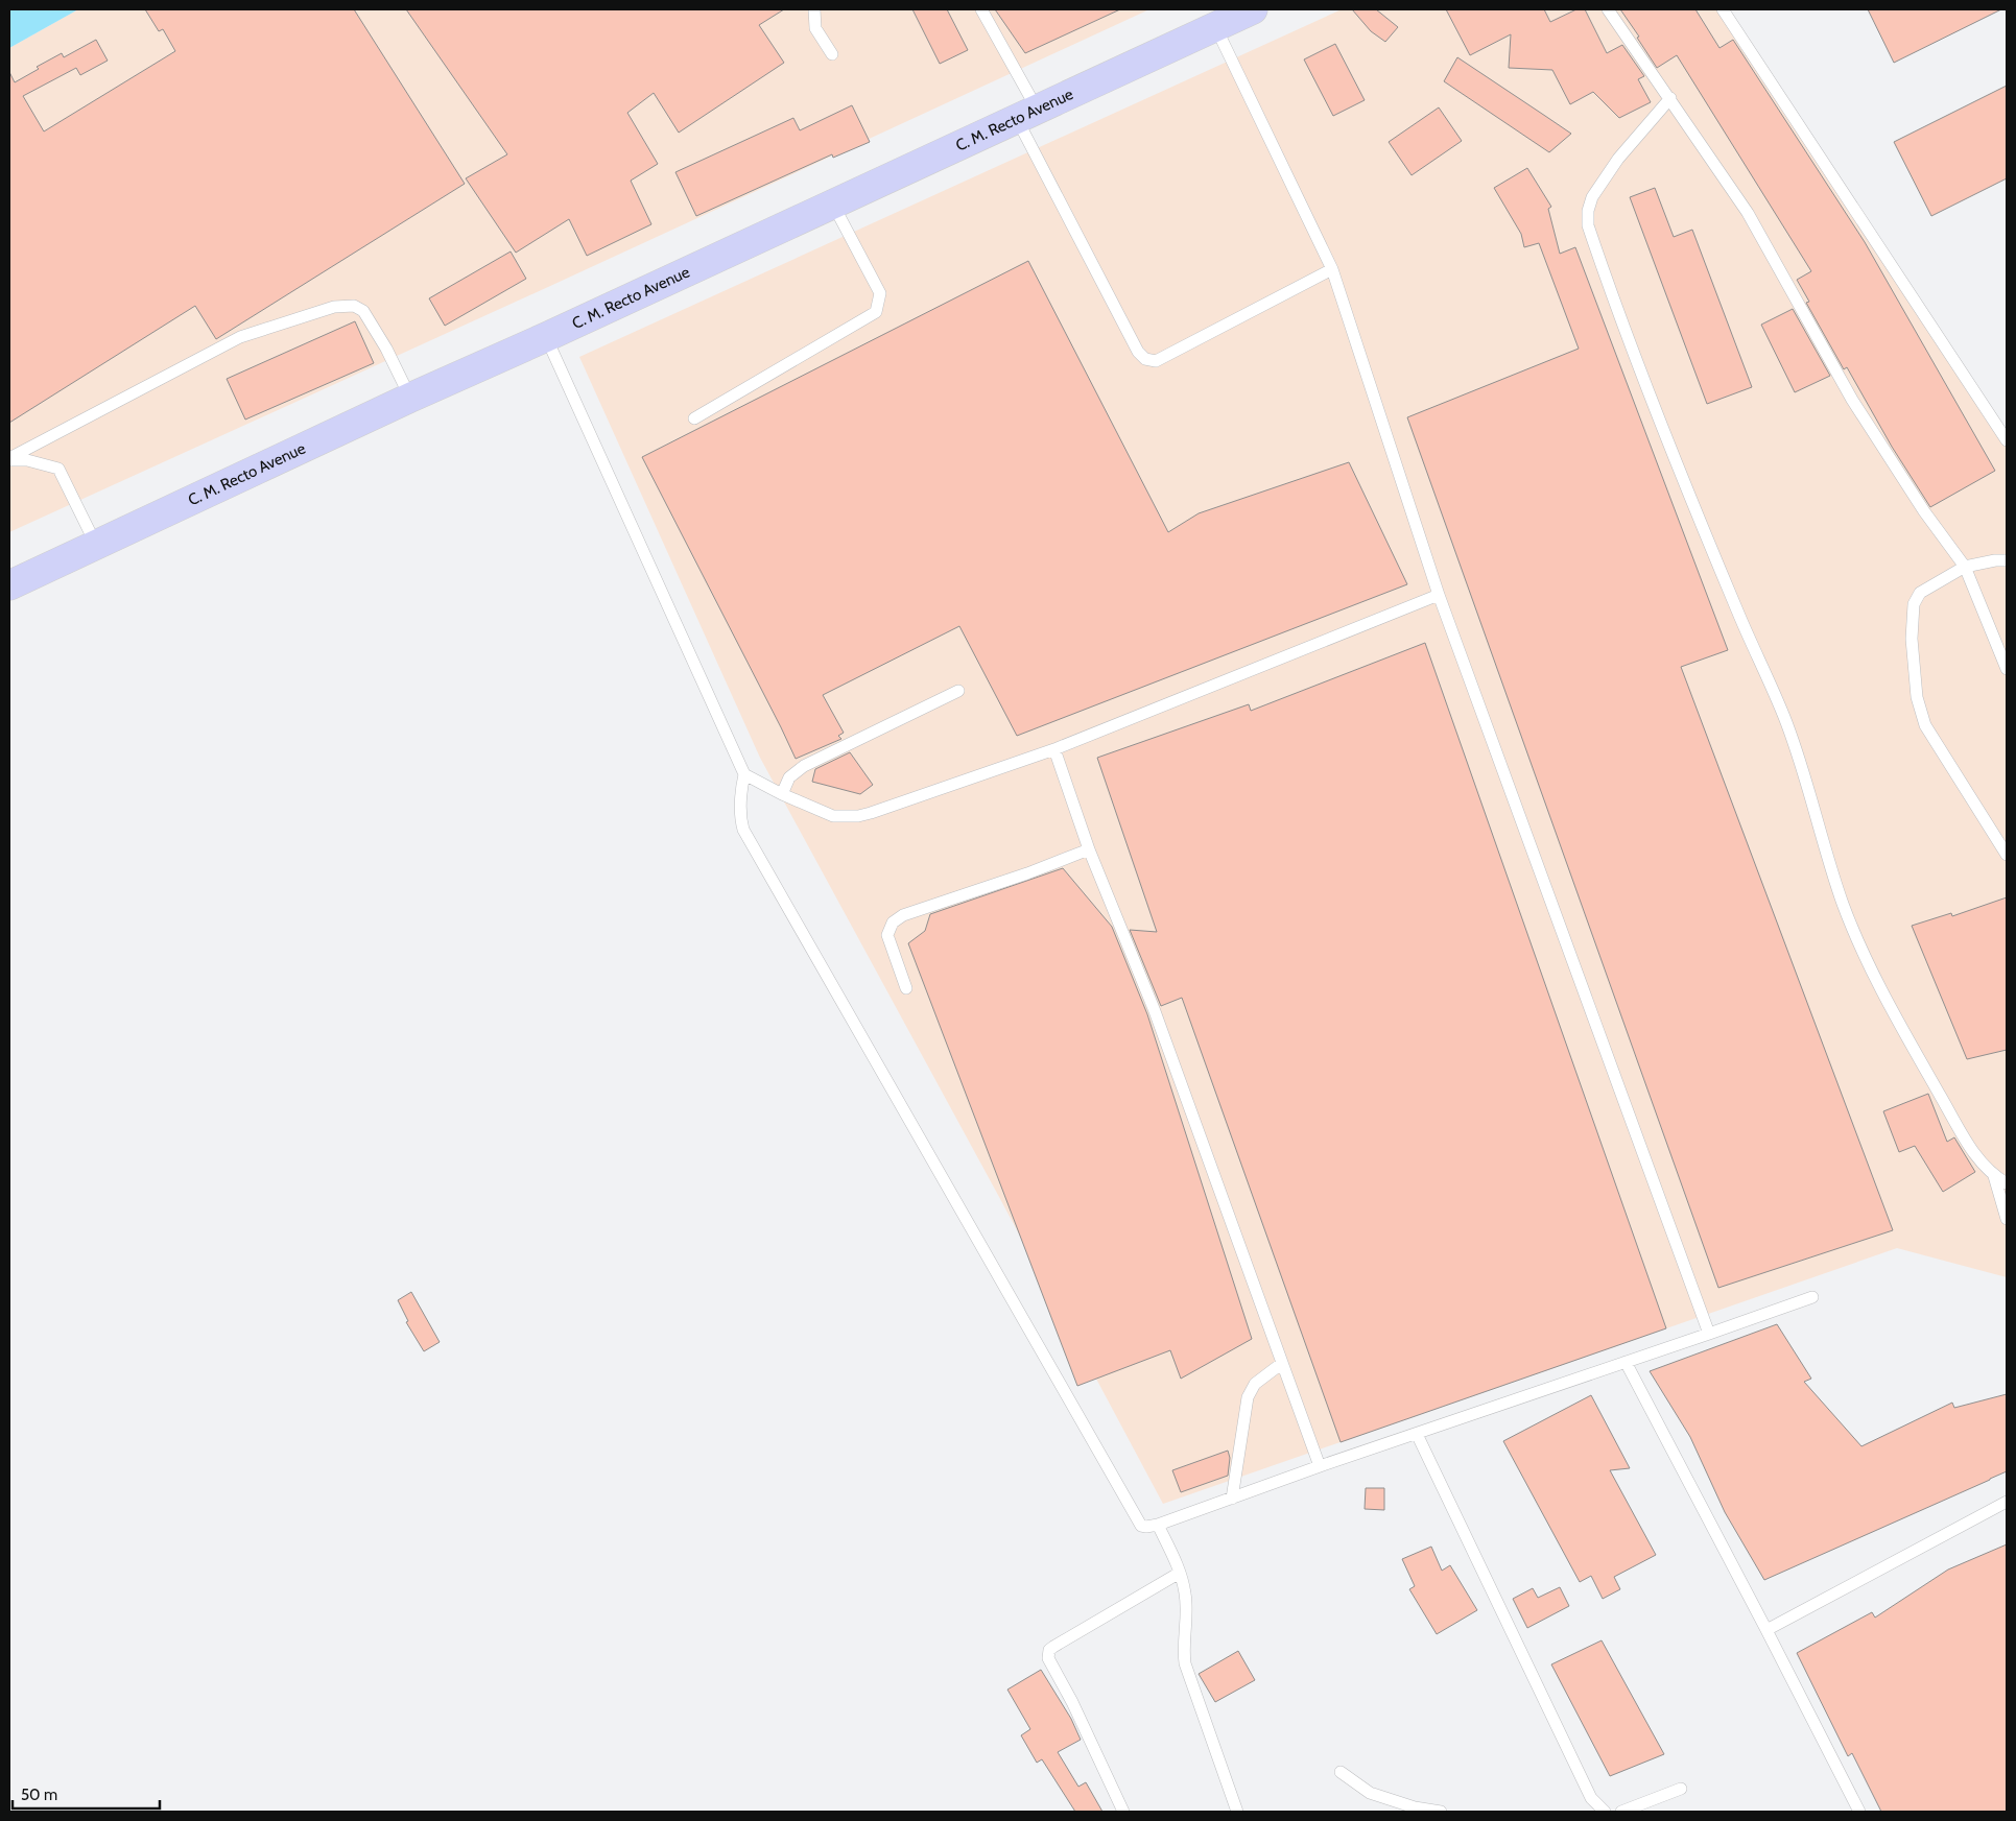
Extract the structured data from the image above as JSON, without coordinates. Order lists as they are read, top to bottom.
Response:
{
  "streets": {
    "highway": ["C. M. Recto Avenue"]
  },
  "scale_bar": "50 m"
}
